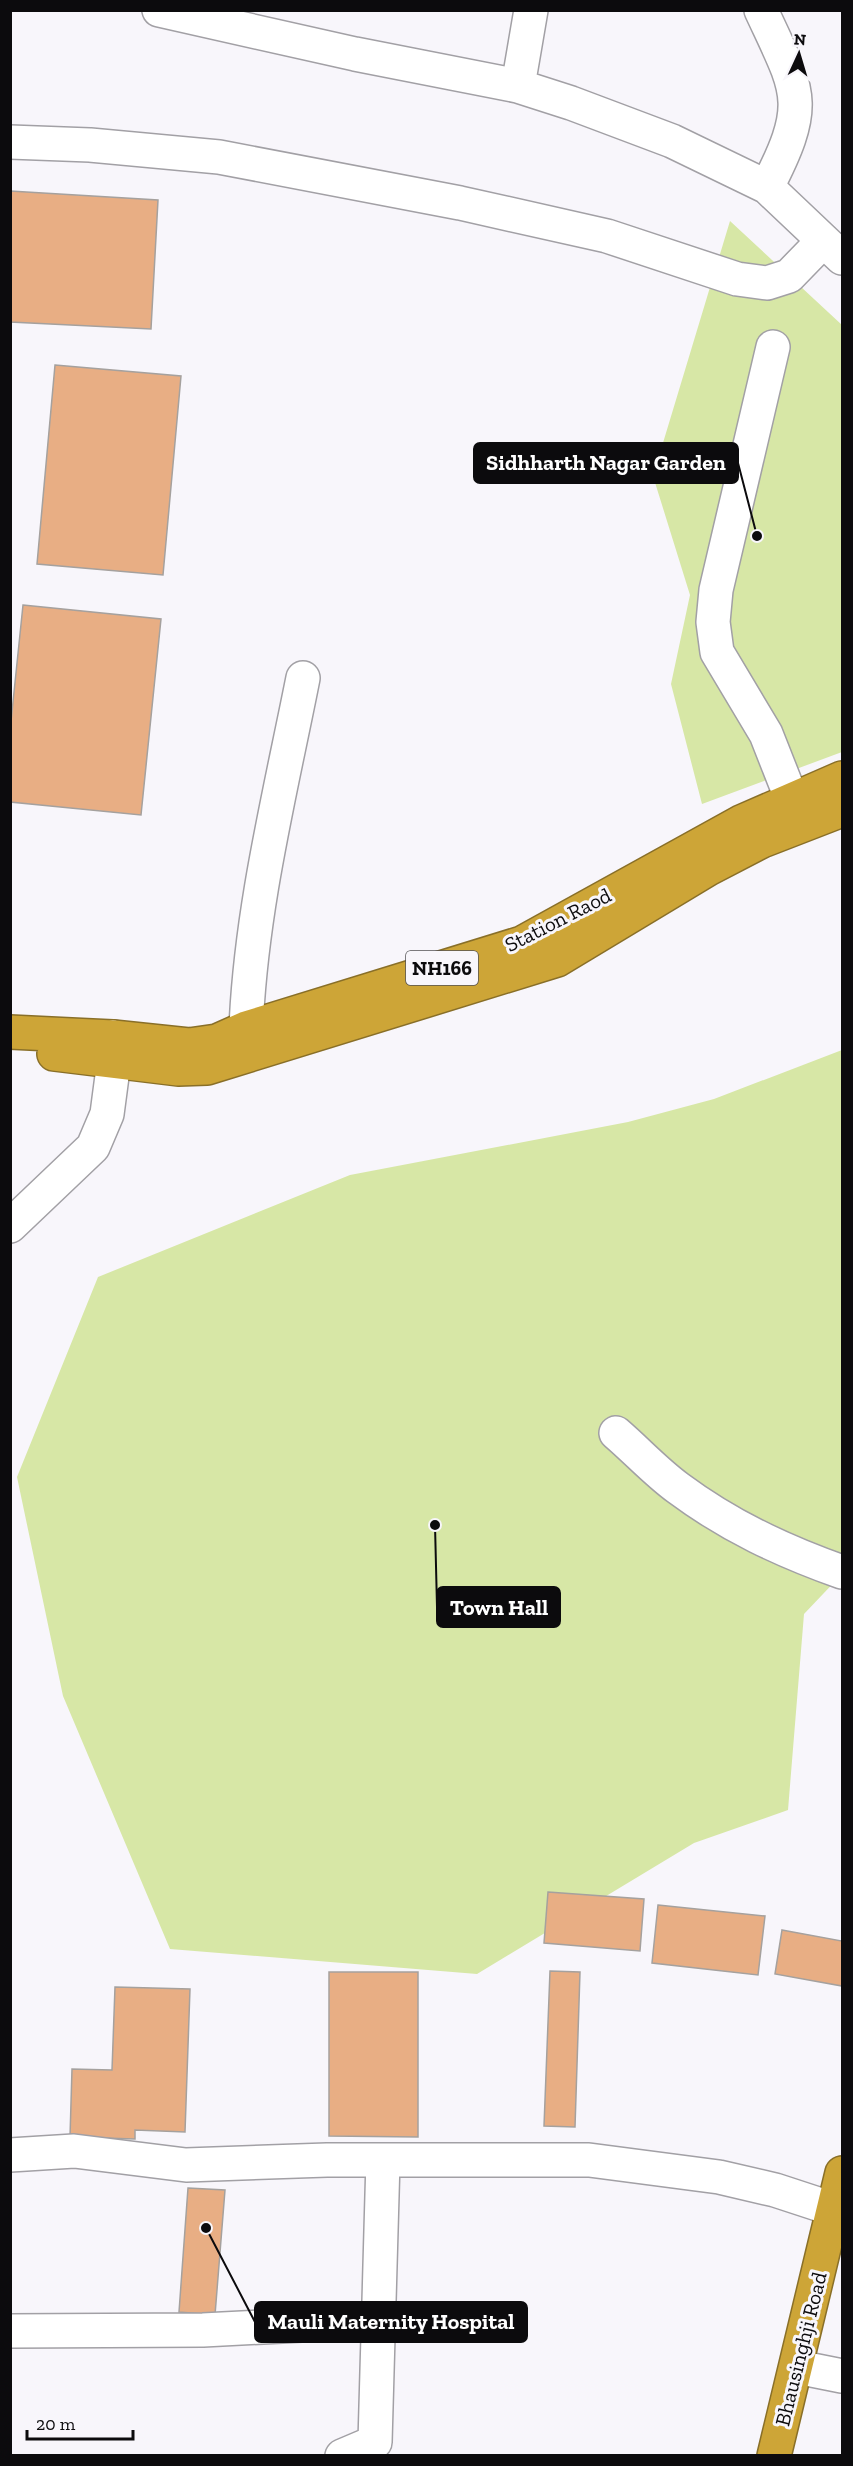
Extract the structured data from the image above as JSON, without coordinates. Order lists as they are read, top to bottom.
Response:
{
  "streets": {
    "highway": ["Station Raod", "NH166", "Bhausinghji Road"]
  },
  "crossings": [
    ["Station Raod", "NH166"]
  ],
  "places": ["Sidhharth Nagar Garden", "Town Hall", "Mauli Maternity Hospital"],
  "scale_bar": "20 m",
  "north": "top"
}
